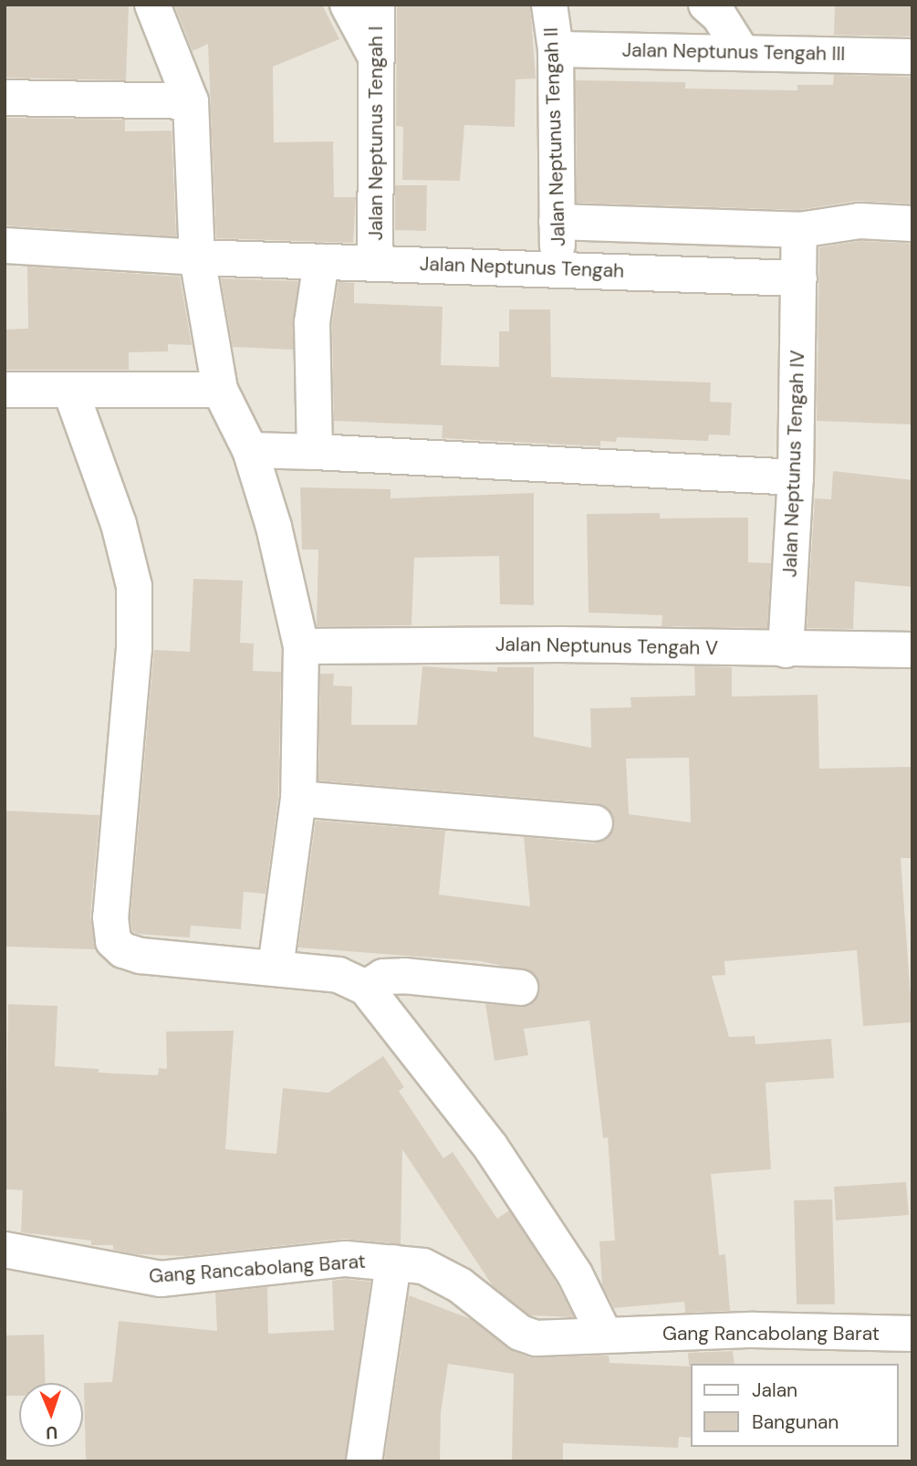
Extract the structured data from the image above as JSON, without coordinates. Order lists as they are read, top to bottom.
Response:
{
  "streets": {
    "street": [
      "Jalan Neptunus Tengah III",
      "Jalan Neptunus Tengah I",
      "Jalan Neptunus Tengah II",
      "Jalan Neptunus Tengah",
      "Jalan Neptunus Tengah IV",
      "Jalan Neptunus Tengah V",
      "Gang Rancabolang Barat"
    ]
  },
  "crossings": [
    ["Jalan Neptunus Tengah III", "Jalan Neptunus Tengah II"],
    ["Jalan Neptunus Tengah I", "Jalan Neptunus Tengah"],
    ["Jalan Neptunus Tengah II", "Jalan Neptunus Tengah"],
    ["Jalan Neptunus Tengah", "Jalan Neptunus Tengah IV"],
    ["Jalan Neptunus Tengah IV", "Jalan Neptunus Tengah V"]
  ],
  "legend": ["Jalan", "Bangunan"],
  "north": "bottom"
}
